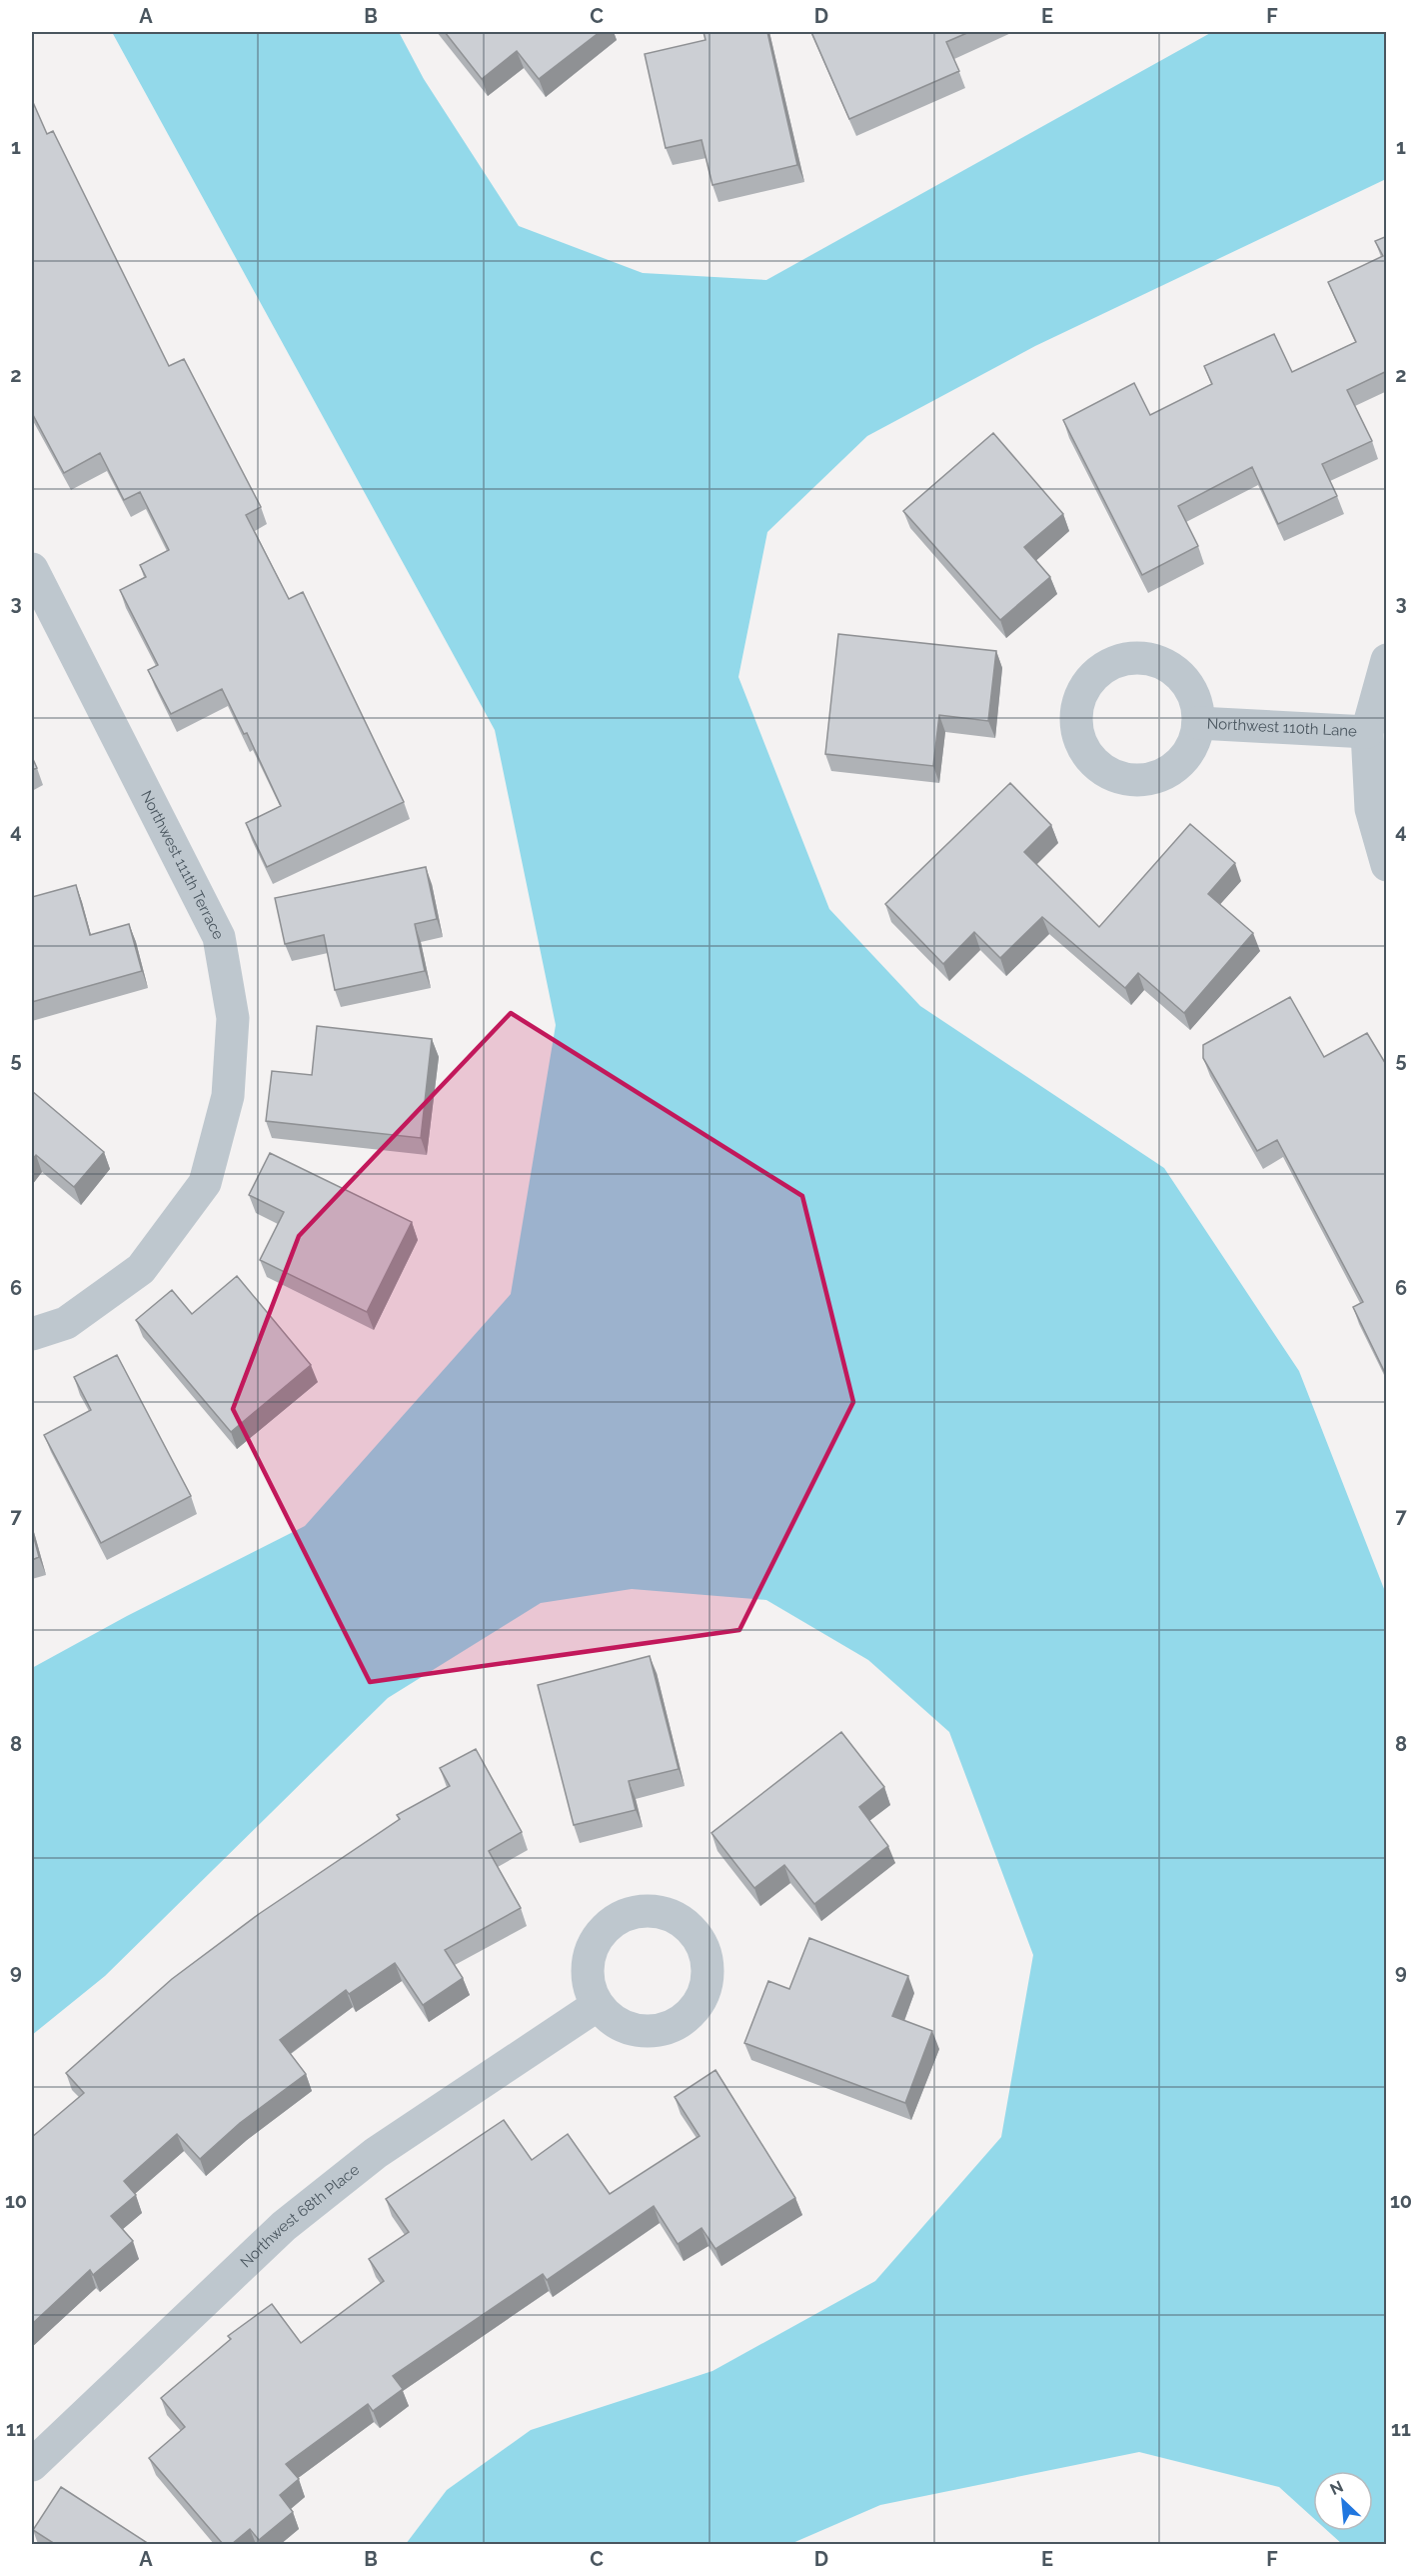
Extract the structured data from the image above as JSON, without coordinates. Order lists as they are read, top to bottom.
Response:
{
  "streets": {
    "street": ["Northwest 110th Lane", "Northwest 111th Terrace", "Northwest 68th Place"]
  },
  "north": "top left",
  "grid": {
    "columns": [
      "A",
      "B",
      "C",
      "D",
      "E",
      "F"
    ],
    "rows": [
      "1",
      "2",
      "3",
      "4",
      "5",
      "6",
      "7",
      "8",
      "9",
      "10",
      "11"
    ]
  }
}
